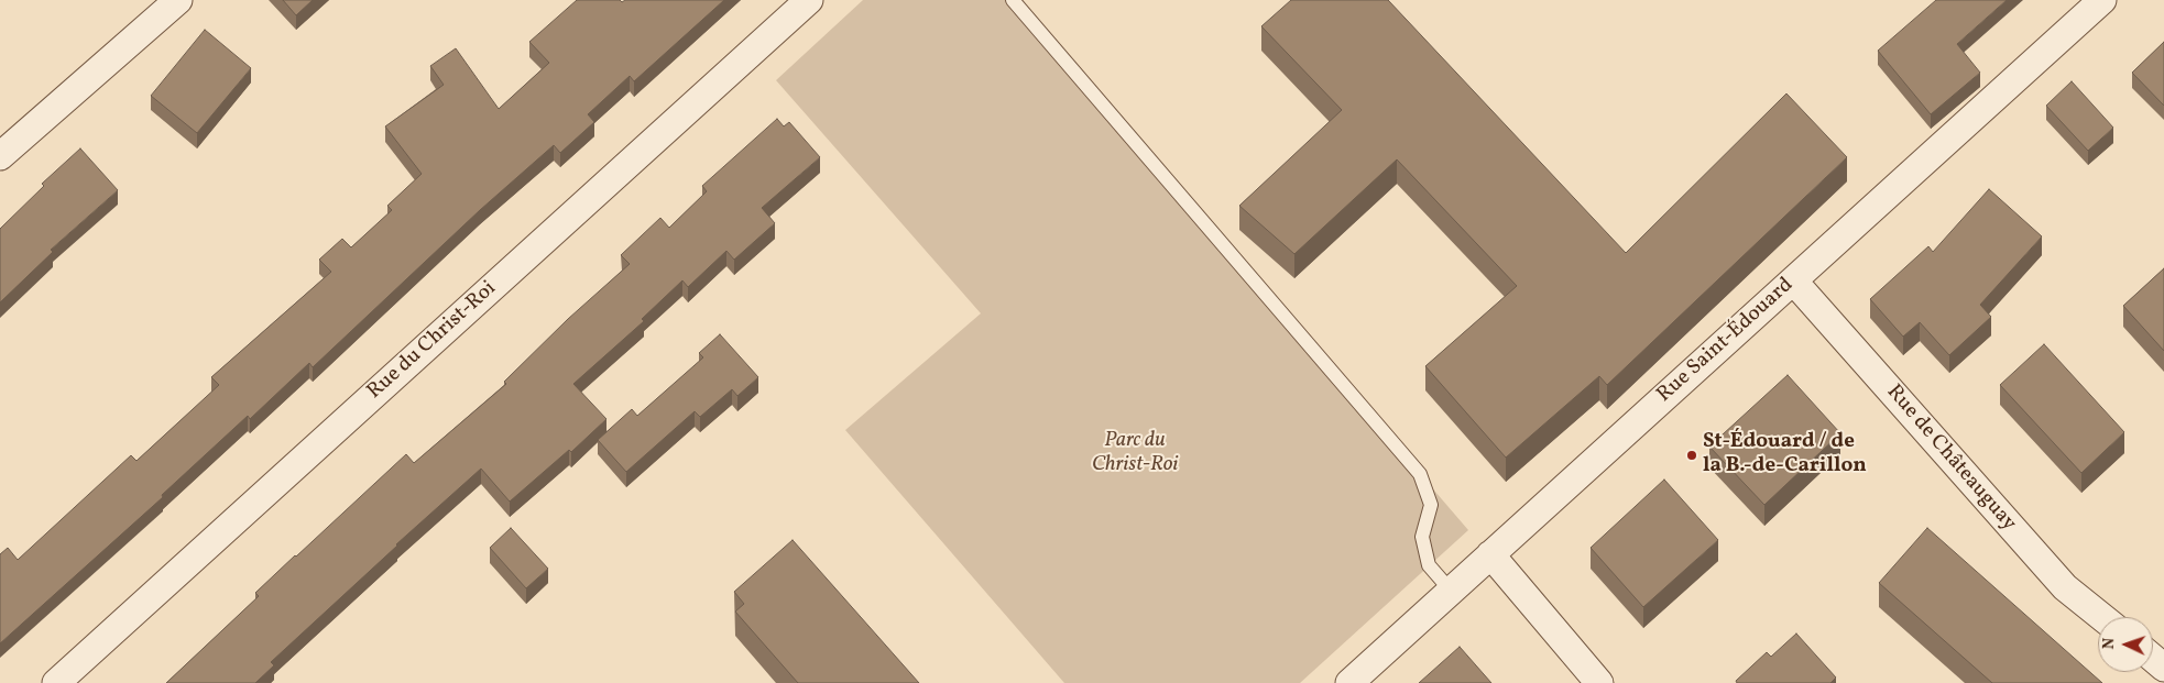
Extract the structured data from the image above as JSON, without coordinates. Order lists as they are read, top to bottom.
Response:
{
  "streets": {
    "street": ["Rue du Christ-Roi", "Rue Saint-Édouard", "Rue de Châteauguay"]
  },
  "crossings": [
    ["Rue Saint-Édouard", "Rue de Châteauguay"]
  ],
  "parks": ["Parc du Christ-Roi"],
  "places": ["St-Édouard / de la B.-de-Carillon"],
  "north": "left"
}
